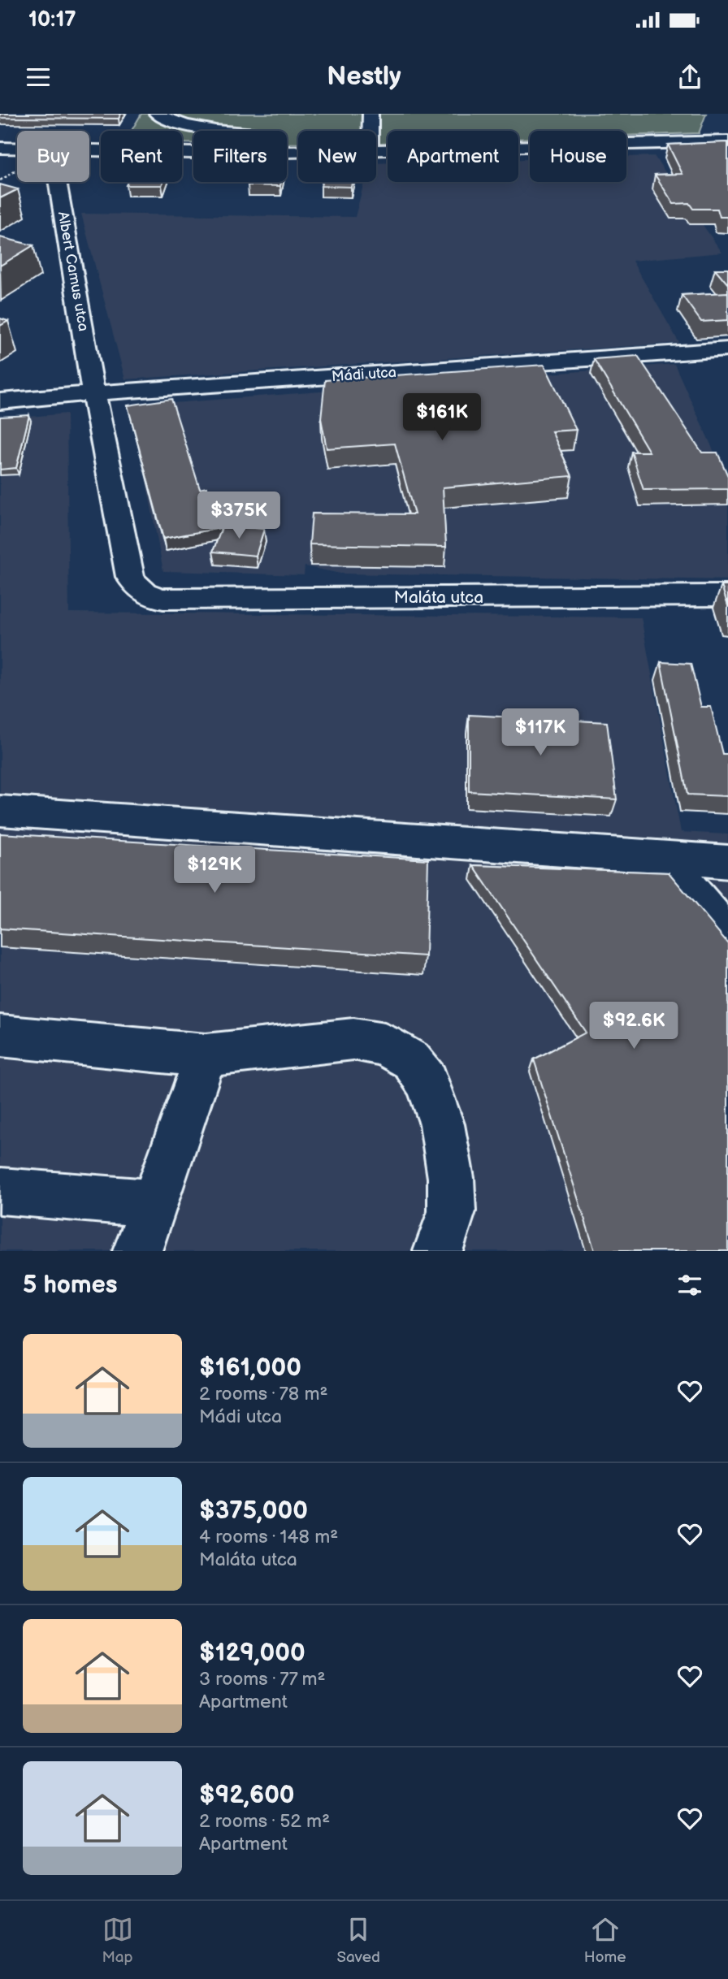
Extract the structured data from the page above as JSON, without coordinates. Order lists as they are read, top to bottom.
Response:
{
  "streets": {
    "street": ["Albert Camus utca", "Mádi utca", "Maláta utca"]
  },
  "crossings": [
    ["Albert Camus utca", "Mádi utca"],
    ["Albert Camus utca", "Maláta utca"]
  ],
  "page": {
    "status": "10:17",
    "header": "Nestly",
    "chip": [
      "Buy",
      "Rent",
      "Filters",
      "New",
      "Apartment",
      "House"
    ],
    "price": [
      "$161K",
      "$375K",
      "$117K",
      "$129K",
      "$92.6K"
    ],
    "heading": "5 homes",
    "list": [
      {
        "name": "$161,000",
        "note": "2 rooms · 78 m² · Mádi utca"
      },
      {
        "name": "$375,000",
        "note": "4 rooms · 148 m² · Maláta utca"
      },
      {
        "name": "$129,000",
        "note": "3 rooms · 77 m² · Apartment"
      },
      {
        "name": "$92,600",
        "note": "2 rooms · 52 m² · Apartment"
      }
    ],
    "tabs": ["Map", "Saved", "Home"]
  }
}
